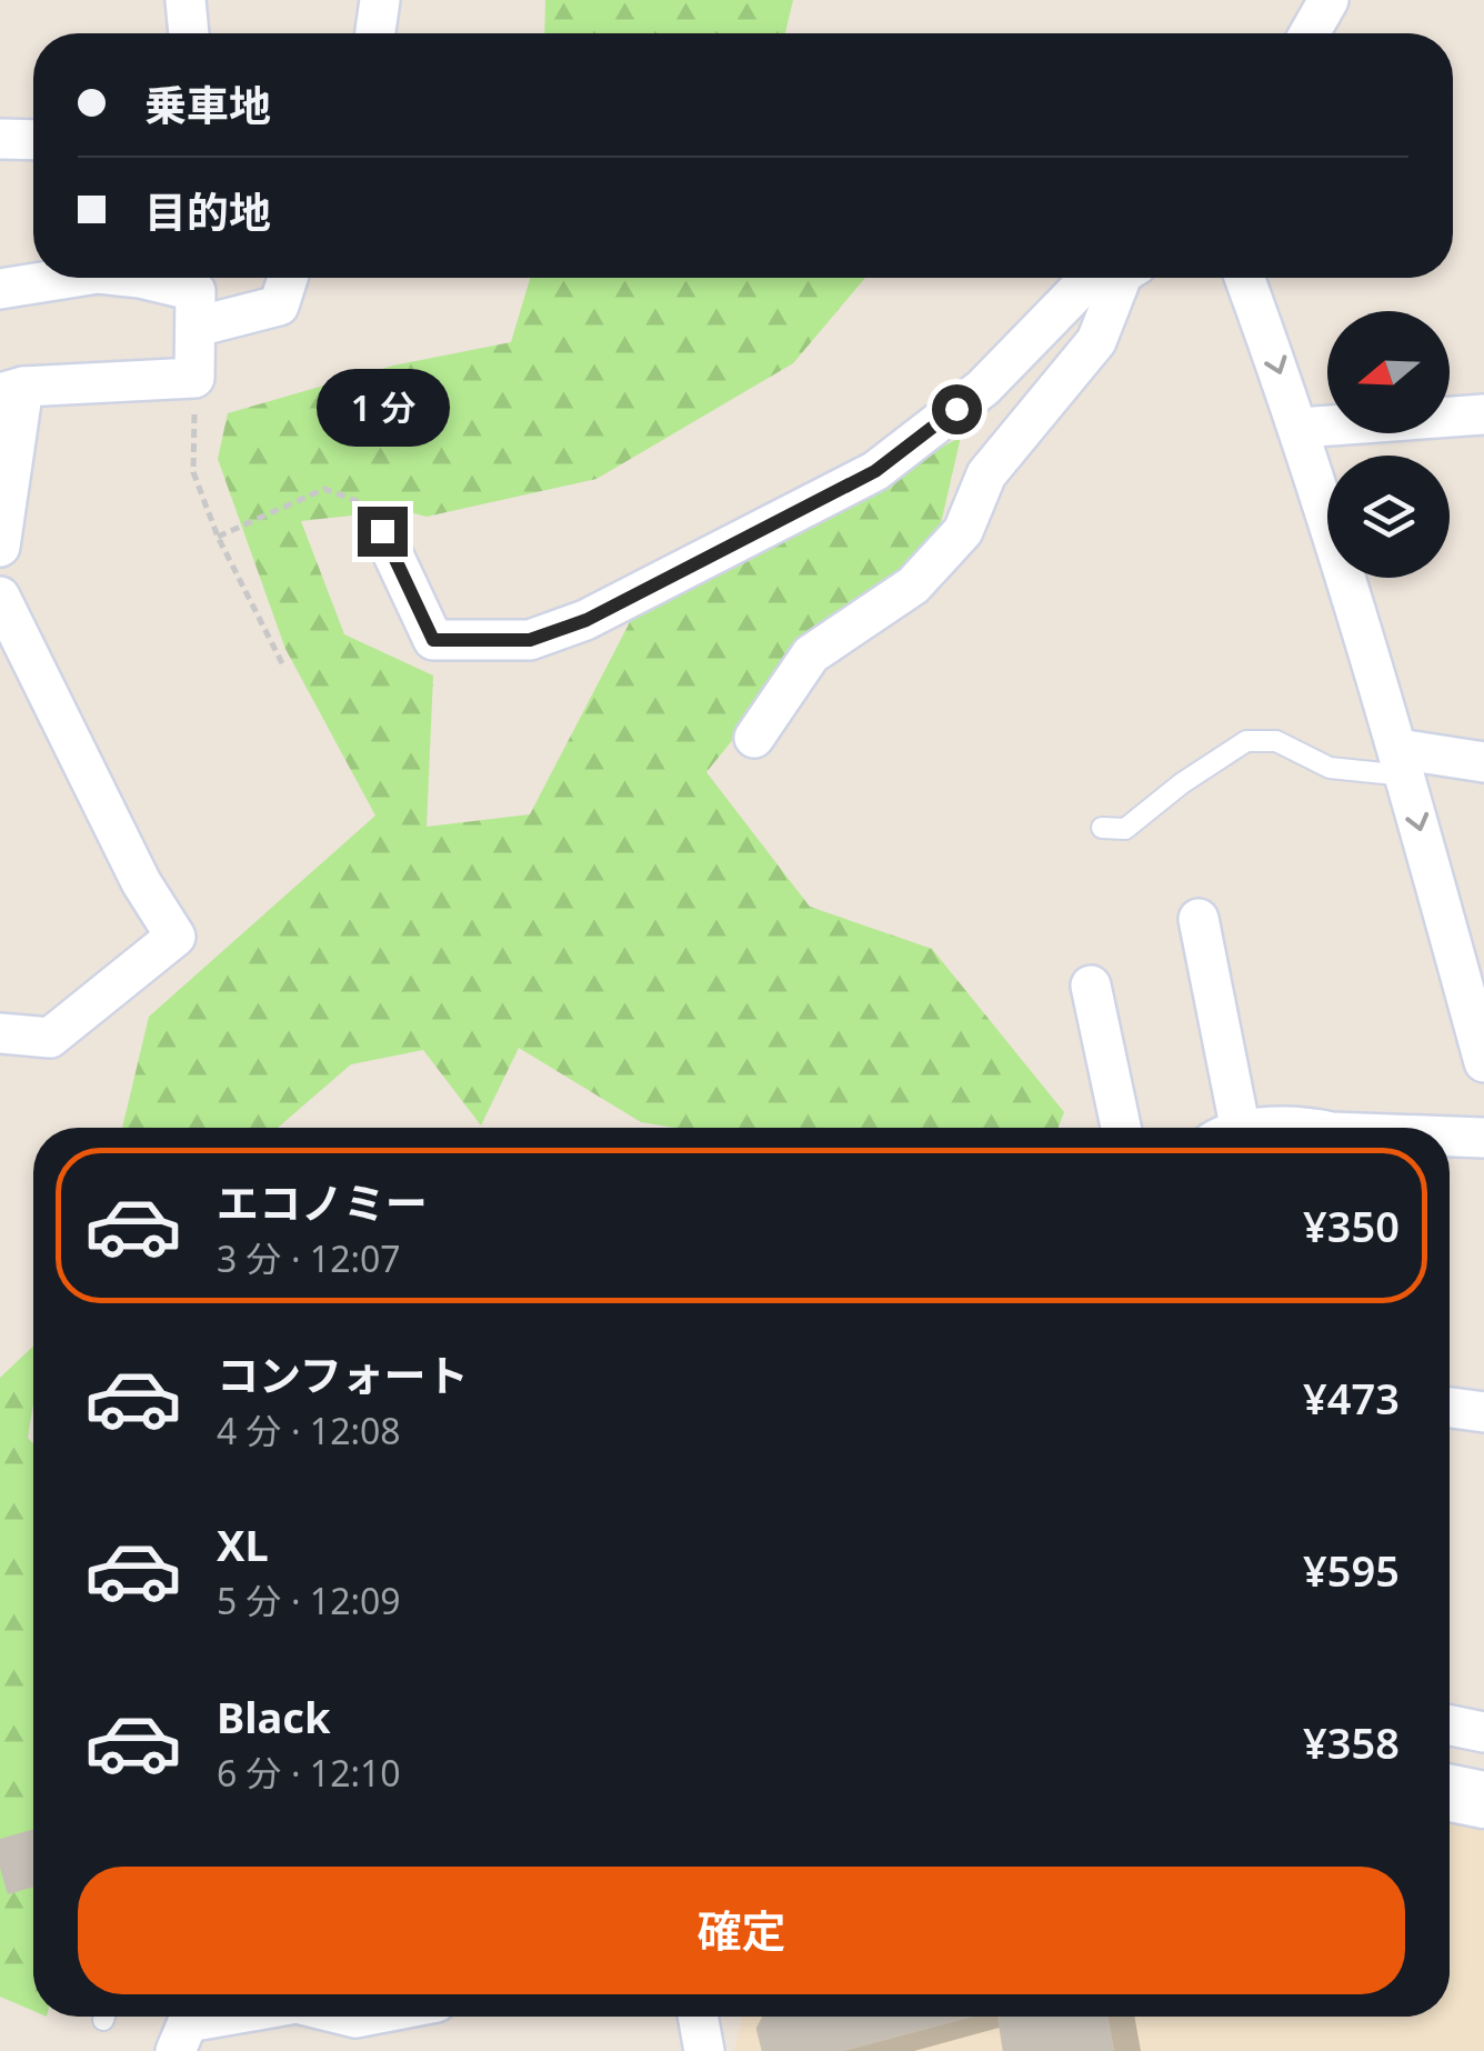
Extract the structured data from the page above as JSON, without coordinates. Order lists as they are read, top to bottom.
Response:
{
  "north": "left",
  "page": {
    "banner": ["乗車地", "目的地"],
    "bubble": "1 分",
    "list": [
      {
        "name": "エコノミー",
        "note": "3 分 · 12:07",
        "value": "¥350"
      },
      {
        "name": "コンフォート",
        "note": "4 分 · 12:08",
        "value": "¥473"
      },
      {
        "name": "XL",
        "note": "5 分 · 12:09",
        "value": "¥595"
      },
      {
        "name": "Black",
        "note": "6 分 · 12:10",
        "value": "¥358"
      }
    ],
    "buttons": "確定"
  }
}
